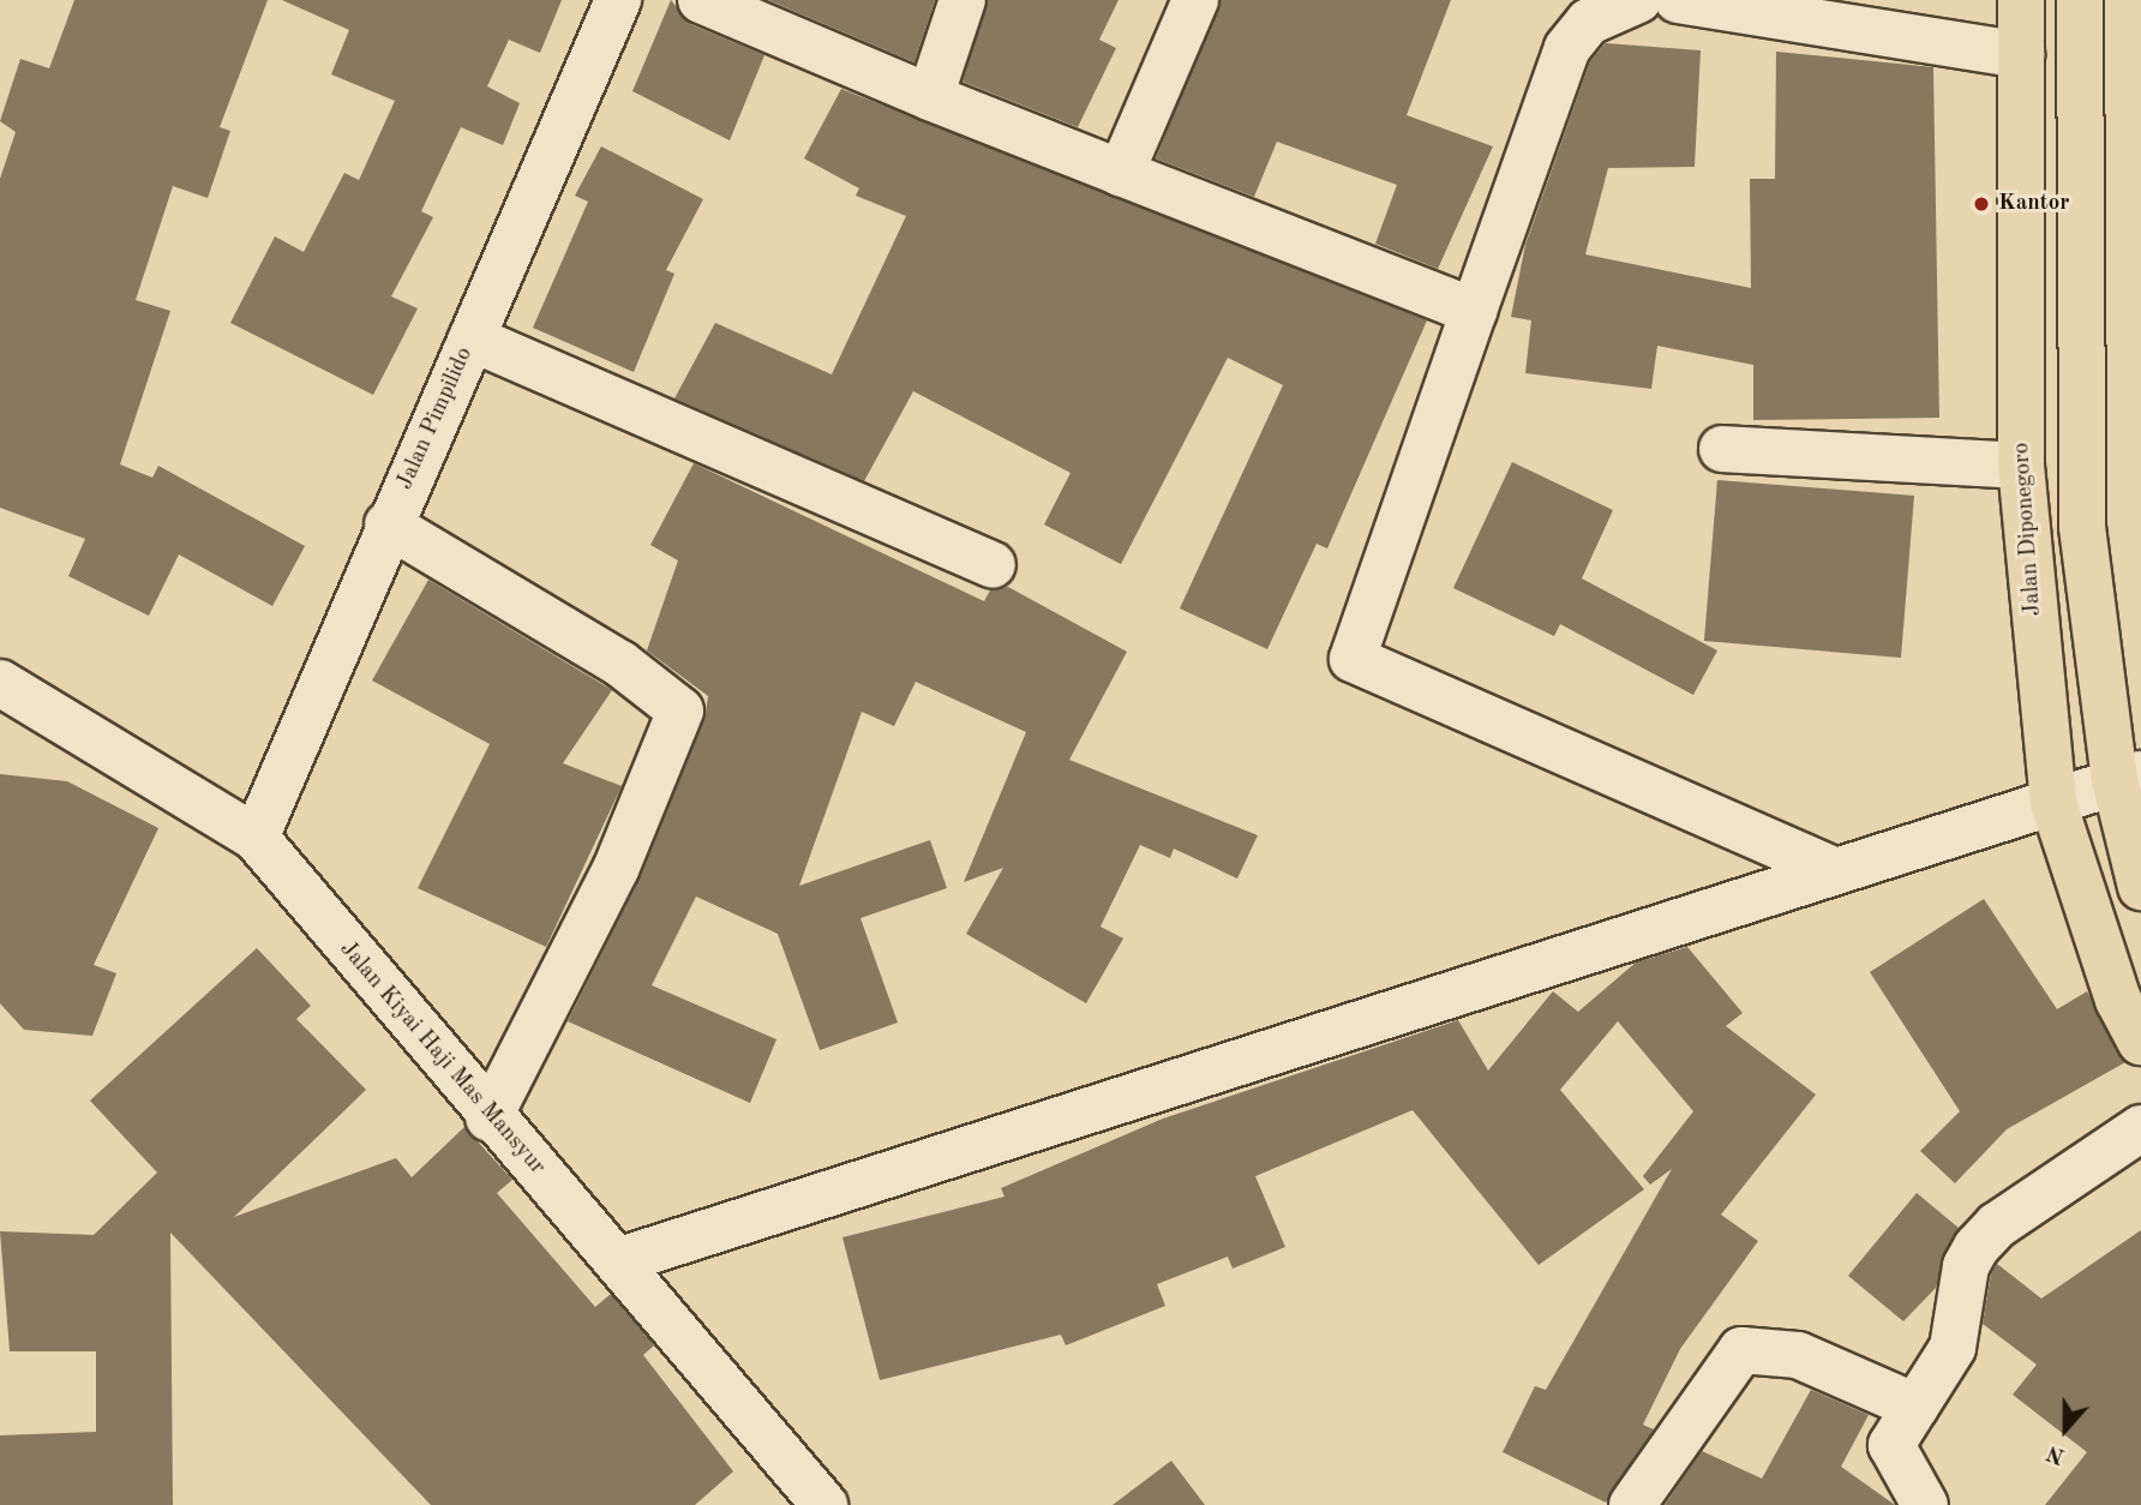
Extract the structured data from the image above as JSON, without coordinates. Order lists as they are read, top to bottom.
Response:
{
  "streets": {
    "highway": ["Jalan Diponegoro"],
    "street": ["Jalan Pimpilido", "Jalan Kiyai Haji Mas Mansyur"]
  },
  "crossings": [
    ["Jalan Pimpilido", "Jalan Kiyai Haji Mas Mansyur"]
  ],
  "places": ["Kantor"],
  "north": "bottom"
}
